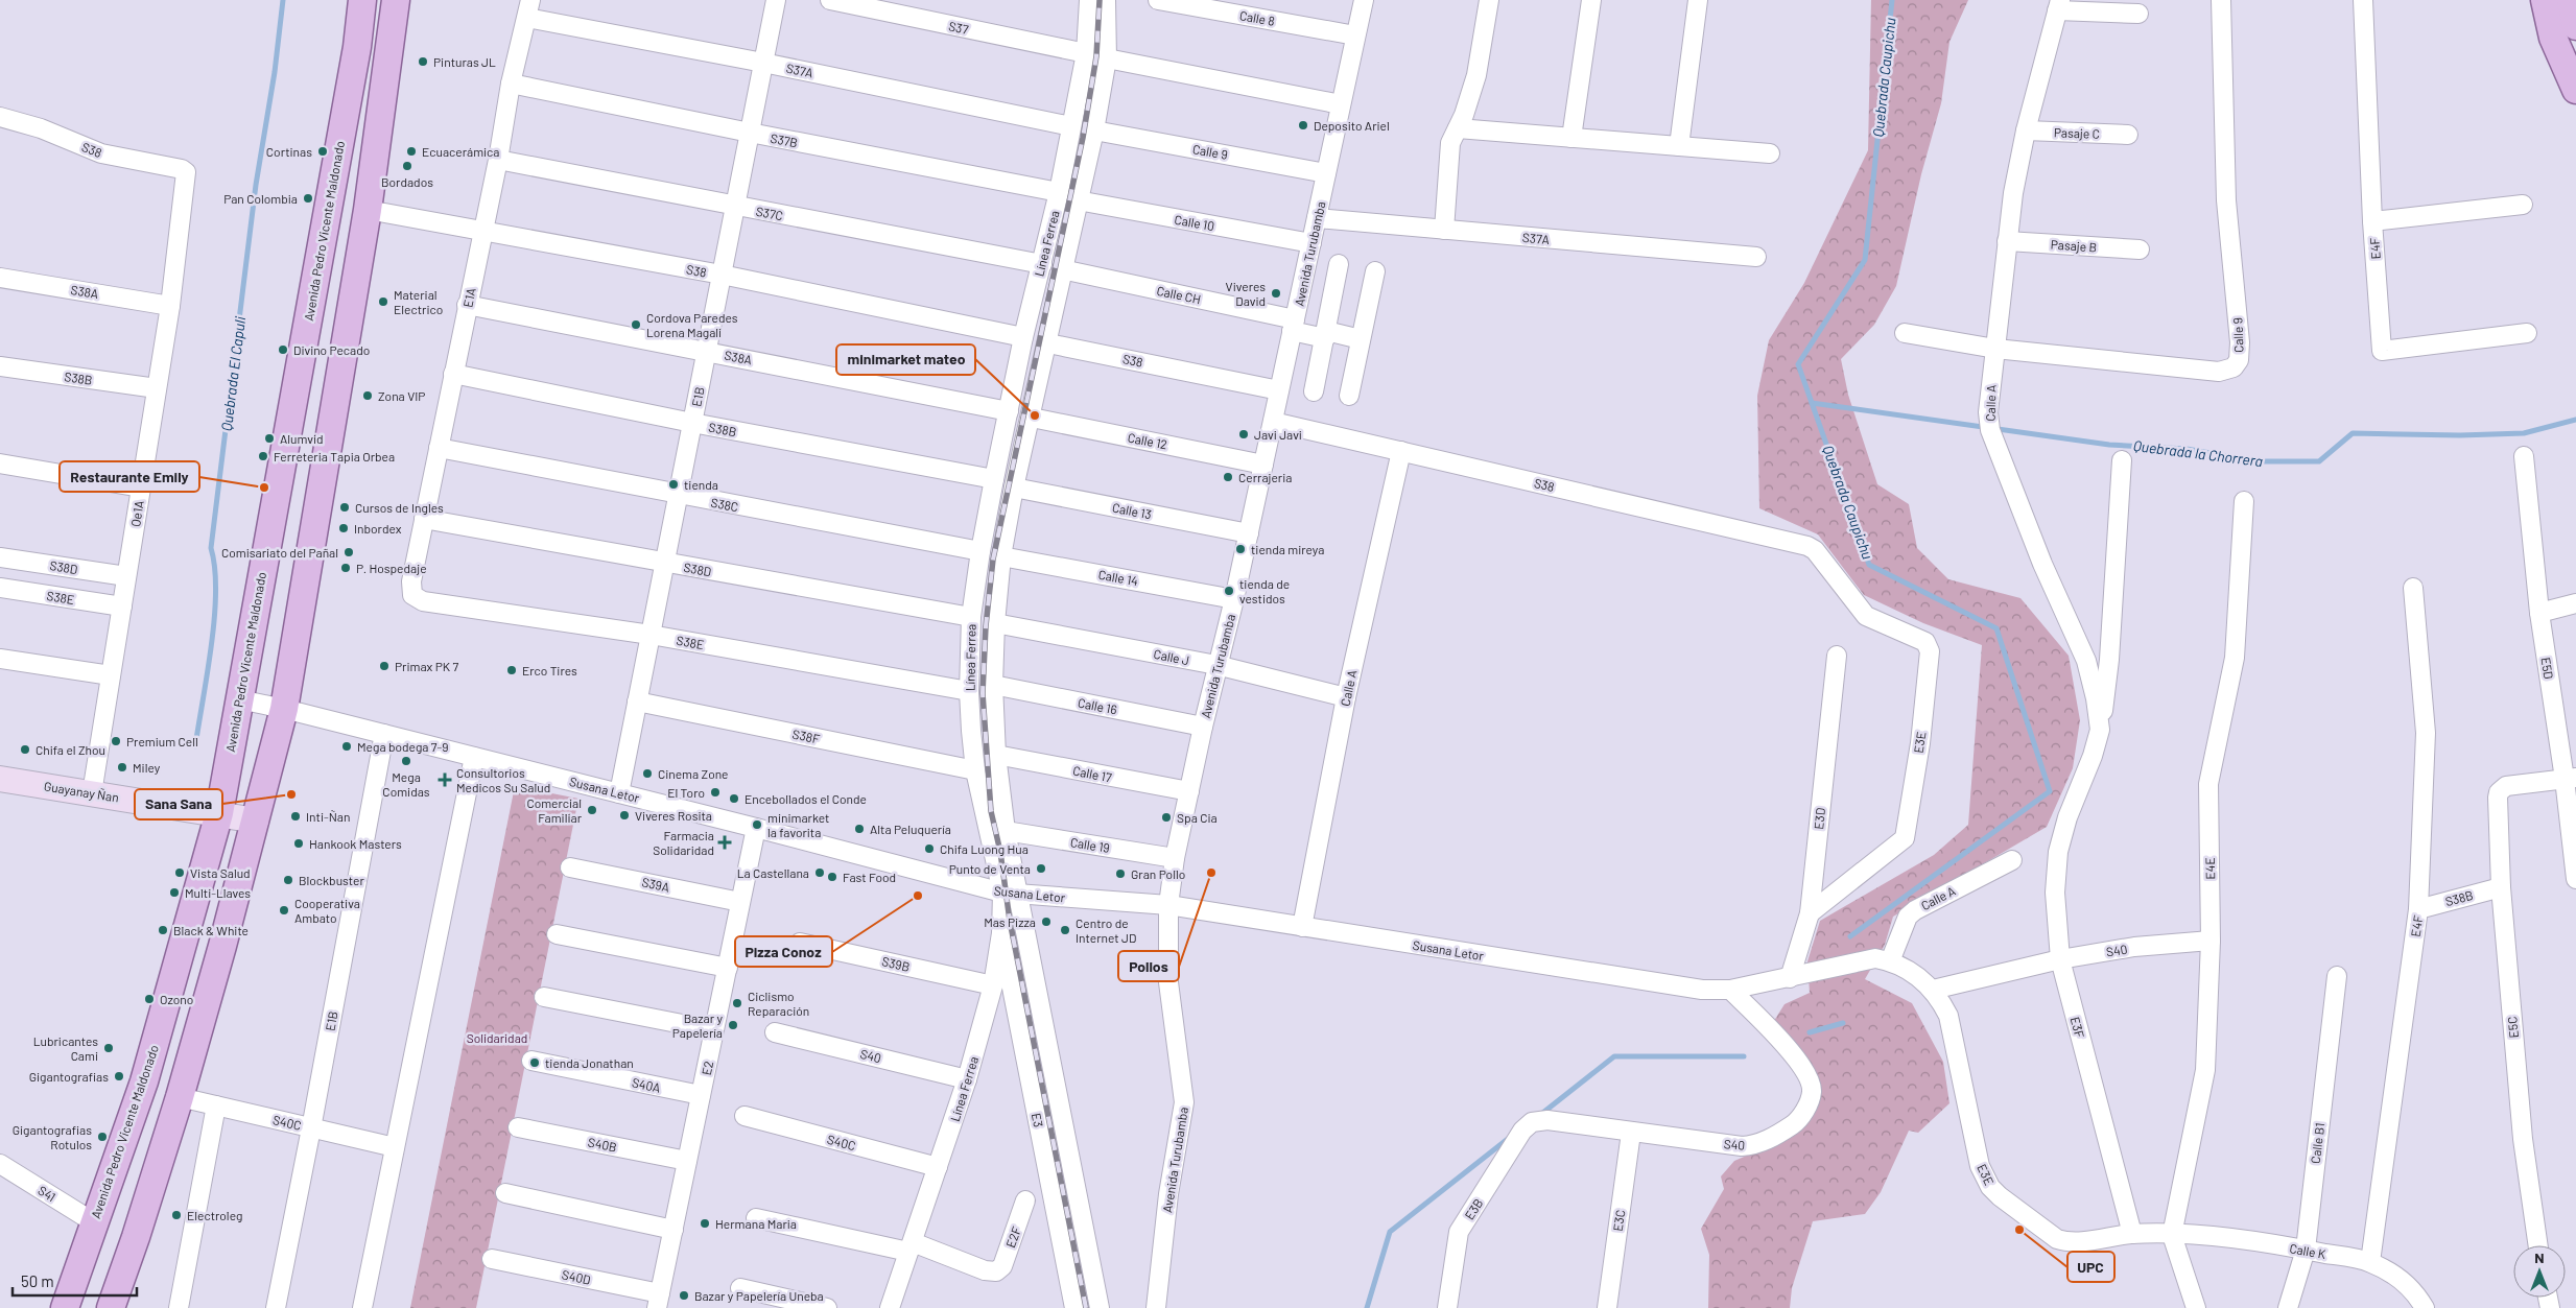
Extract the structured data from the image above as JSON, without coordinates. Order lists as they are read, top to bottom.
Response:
{
  "streets": {
    "main road": ["Avenida Pedro Vicente Maldonado", "Guayanay Ñan"],
    "street": [
      "Calle 8",
      "S37",
      "S37A",
      "Pasaje C",
      "S37B",
      "S38",
      "Calle 9",
      "S37C",
      "Calle 10",
      "Línea Ferrea",
      "Pasaje B",
      "E4F",
      "Avenida Turubamba",
      "S38A",
      "Calle CH",
      "E1A",
      "S38B",
      "E1B",
      "Calle A",
      "Calle 12",
      "S38C",
      "Calle 13",
      "Oe1A",
      "S38D",
      "Calle 14",
      "S38E",
      "Calle J",
      "E5D",
      "Calle 16",
      "S38F",
      "E3E",
      "Calle 17",
      "Susana Letor",
      "E3D",
      "Calle 19",
      "E4E",
      "S39A",
      "S40",
      "S39B",
      "E3F",
      "E5C",
      "E2",
      "S40A",
      "E3",
      "S40C",
      "Calle B1",
      "S40B",
      "S41",
      "E3B",
      "E3C",
      "E2F",
      "Calle K",
      "S40D"
    ]
  },
  "crossings": [
    ["Calle 8", "Avenida Turubamba"],
    ["S37", "Línea Ferrea"],
    ["S37A", "Línea Ferrea"],
    ["S37A", "Avenida Turubamba"],
    ["S37A", "E1A"],
    ["S37A", "E1B"],
    ["Pasaje C", "Calle A"],
    ["S37B", "Línea Ferrea"],
    ["S37B", "E1A"],
    ["S37B", "E1B"],
    ["S38", "Línea Ferrea"],
    ["S38", "Avenida Turubamba"],
    ["S38", "E1A"],
    ["S38", "E1B"],
    ["S38", "Calle A"],
    ["S38", "Oe1A"],
    ["S38", "E3E"],
    ["Calle 9", "Línea Ferrea"],
    ["Calle 9", "Avenida Turubamba"],
    ["Calle 9", "Calle A"],
    ["S37C", "Línea Ferrea"],
    ["S37C", "E1A"],
    ["S37C", "E1B"],
    ["Calle 10", "Línea Ferrea"],
    ["Calle 10", "Avenida Turubamba"],
    ["Avenida Pedro Vicente Maldonado", "Susana Letor"],
    ["Avenida Pedro Vicente Maldonado", "Guayanay Ñan"],
    ["Avenida Pedro Vicente Maldonado", "S41"],
    ["Línea Ferrea", "S38A"],
    ["Línea Ferrea", "Calle CH"],
    ["Línea Ferrea", "S38B"],
    ["Línea Ferrea", "Calle 12"],
    ["Línea Ferrea", "S38C"],
    ["Línea Ferrea", "Calle 13"],
    ["Línea Ferrea", "S38D"],
    ["Línea Ferrea", "Calle 14"],
    ["Línea Ferrea", "S38E"],
    ["Línea Ferrea", "Calle J"],
    ["Línea Ferrea", "Calle 16"],
    ["Línea Ferrea", "S38F"],
    ["Línea Ferrea", "Calle 17"],
    ["Línea Ferrea", "Susana Letor"],
    ["Línea Ferrea", "Calle 19"],
    ["Línea Ferrea", "S40"],
    ["Línea Ferrea", "S39B"],
    ["Línea Ferrea", "E3"],
    ["Línea Ferrea", "S40C"],
    ["Línea Ferrea", "E2F"],
    ["Pasaje B", "Calle A"],
    ["E4F", "S38B"],
    ["E4F", "Calle K"],
    ["Avenida Turubamba", "Calle CH"],
    ["Avenida Turubamba", "Calle 12"],
    ["Avenida Turubamba", "Calle 13"],
    ["Avenida Turubamba", "Calle 14"],
    ["Avenida Turubamba", "Calle J"],
    ["Avenida Turubamba", "Calle 16"],
    ["Avenida Turubamba", "Calle 17"],
    ["Avenida Turubamba", "Susana Letor"],
    ["Avenida Turubamba", "Calle 19"],
    ["S38A", "E1A"],
    ["S38A", "E1B"],
    ["S38A", "Oe1A"],
    ["E1A", "S38B"],
    ["E1A", "S38C"],
    ["E1A", "S38D"],
    ["E1A", "S38E"],
    ["S38B", "E1B"],
    ["S38B", "Oe1A"],
    ["S38B", "E5C"],
    ["E1B", "S38C"],
    ["E1B", "S38D"],
    ["E1B", "S38E"],
    ["E1B", "S38F"],
    ["E1B", "Susana Letor"],
    ["E1B", "S40C"],
    ["Calle A", "Calle J"],
    ["Calle A", "E3E"],
    ["Calle A", "Susana Letor"],
    ["Calle A", "E3F"],
    ["Oe1A", "S38D"],
    ["Oe1A", "S38E"],
    ["Oe1A", "Guayanay Ñan"],
    ["E5D", "E5C"],
    ["E3E", "Susana Letor"],
    ["E3E", "E3D"],
    ["E3E", "E4E"],
    ["E3E", "S40"],
    ["E3E", "E3F"],
    ["E3E", "Calle K"],
    ["Susana Letor", "E3D"],
    ["Susana Letor", "S40"],
    ["Susana Letor", "E2"],
    ["E4E", "S40"],
    ["E4E", "Calle K"],
    ["S39A", "E2"],
    ["S40", "E3F"],
    ["S40", "E3B"],
    ["S40", "E3C"],
    ["E2", "S40A"],
    ["E2", "S40B"],
    ["E2", "S40D"],
    ["Calle B1", "Calle K"]
  ],
  "water": ["Quebrada Caupichu", "Quebrada El Capuli", "Quebrada la Chorrera"],
  "parks": ["Solidaridad"],
  "places": {
    "other": [
      "Pinturas JL",
      "Deposito Ariel",
      "Cortinas",
      "Ecuacerámica",
      "Bordados",
      "Pan Colombia",
      "Viveres David",
      "Material Electrico",
      "Cordova Paredes Lorena Magali",
      "Divino Pecado",
      "Zona VIP",
      "minimarket mateo",
      "Javi Javi",
      "Alumvid",
      "Ferreteria Tapia Orbea",
      "Cerrajeria",
      "tienda",
      "Restaurante Emily",
      "Cursos de Ingles",
      "Inbordex",
      "tienda mireya",
      "Comisariato del Pañal",
      "P. Hospedaje",
      "tienda de vestidos",
      "Primax PK 7",
      "Erco Tires",
      "Premium Cell",
      "Mega bodega 7-9",
      "Chifa el Zhou",
      "Mega Comidas",
      "Miley",
      "Cinema Zone",
      "El Toro",
      "Sana Sana",
      "Encebollados el Conde",
      "Comercial Familiar",
      "Viveres Rosita",
      "Inti-Ñan",
      "Spa Cia",
      "minimarket la favorita",
      "Alta Peluquería",
      "Hankook Masters",
      "Chifa Luong Hua",
      "Punto de Venta",
      "Vista Salud",
      "La Castellana",
      "Pollos",
      "Gran Pollo",
      "Fast Food",
      "Blockbuster",
      "Multi-Llaves",
      "Pizza Conoz",
      "Cooperativa Ambato",
      "Mas Pizza",
      "Black & White",
      "Centro de Internet JD",
      "Ozono",
      "Ciclismo Reparación",
      "Bazar y Papelería",
      "Lubricantes Cami",
      "tienda Jonathan",
      "Gigantografias",
      "Gigantografias Rotulos",
      "Electroleg",
      "Hermana Maria",
      "UPC",
      "Bazar y Papelería Uneba"
    ],
    "health": ["Consultorios Medicos Su Salud", "Farmacia Solidaridad"]
  },
  "scale_bar": "50 m",
  "north": "top"
}
